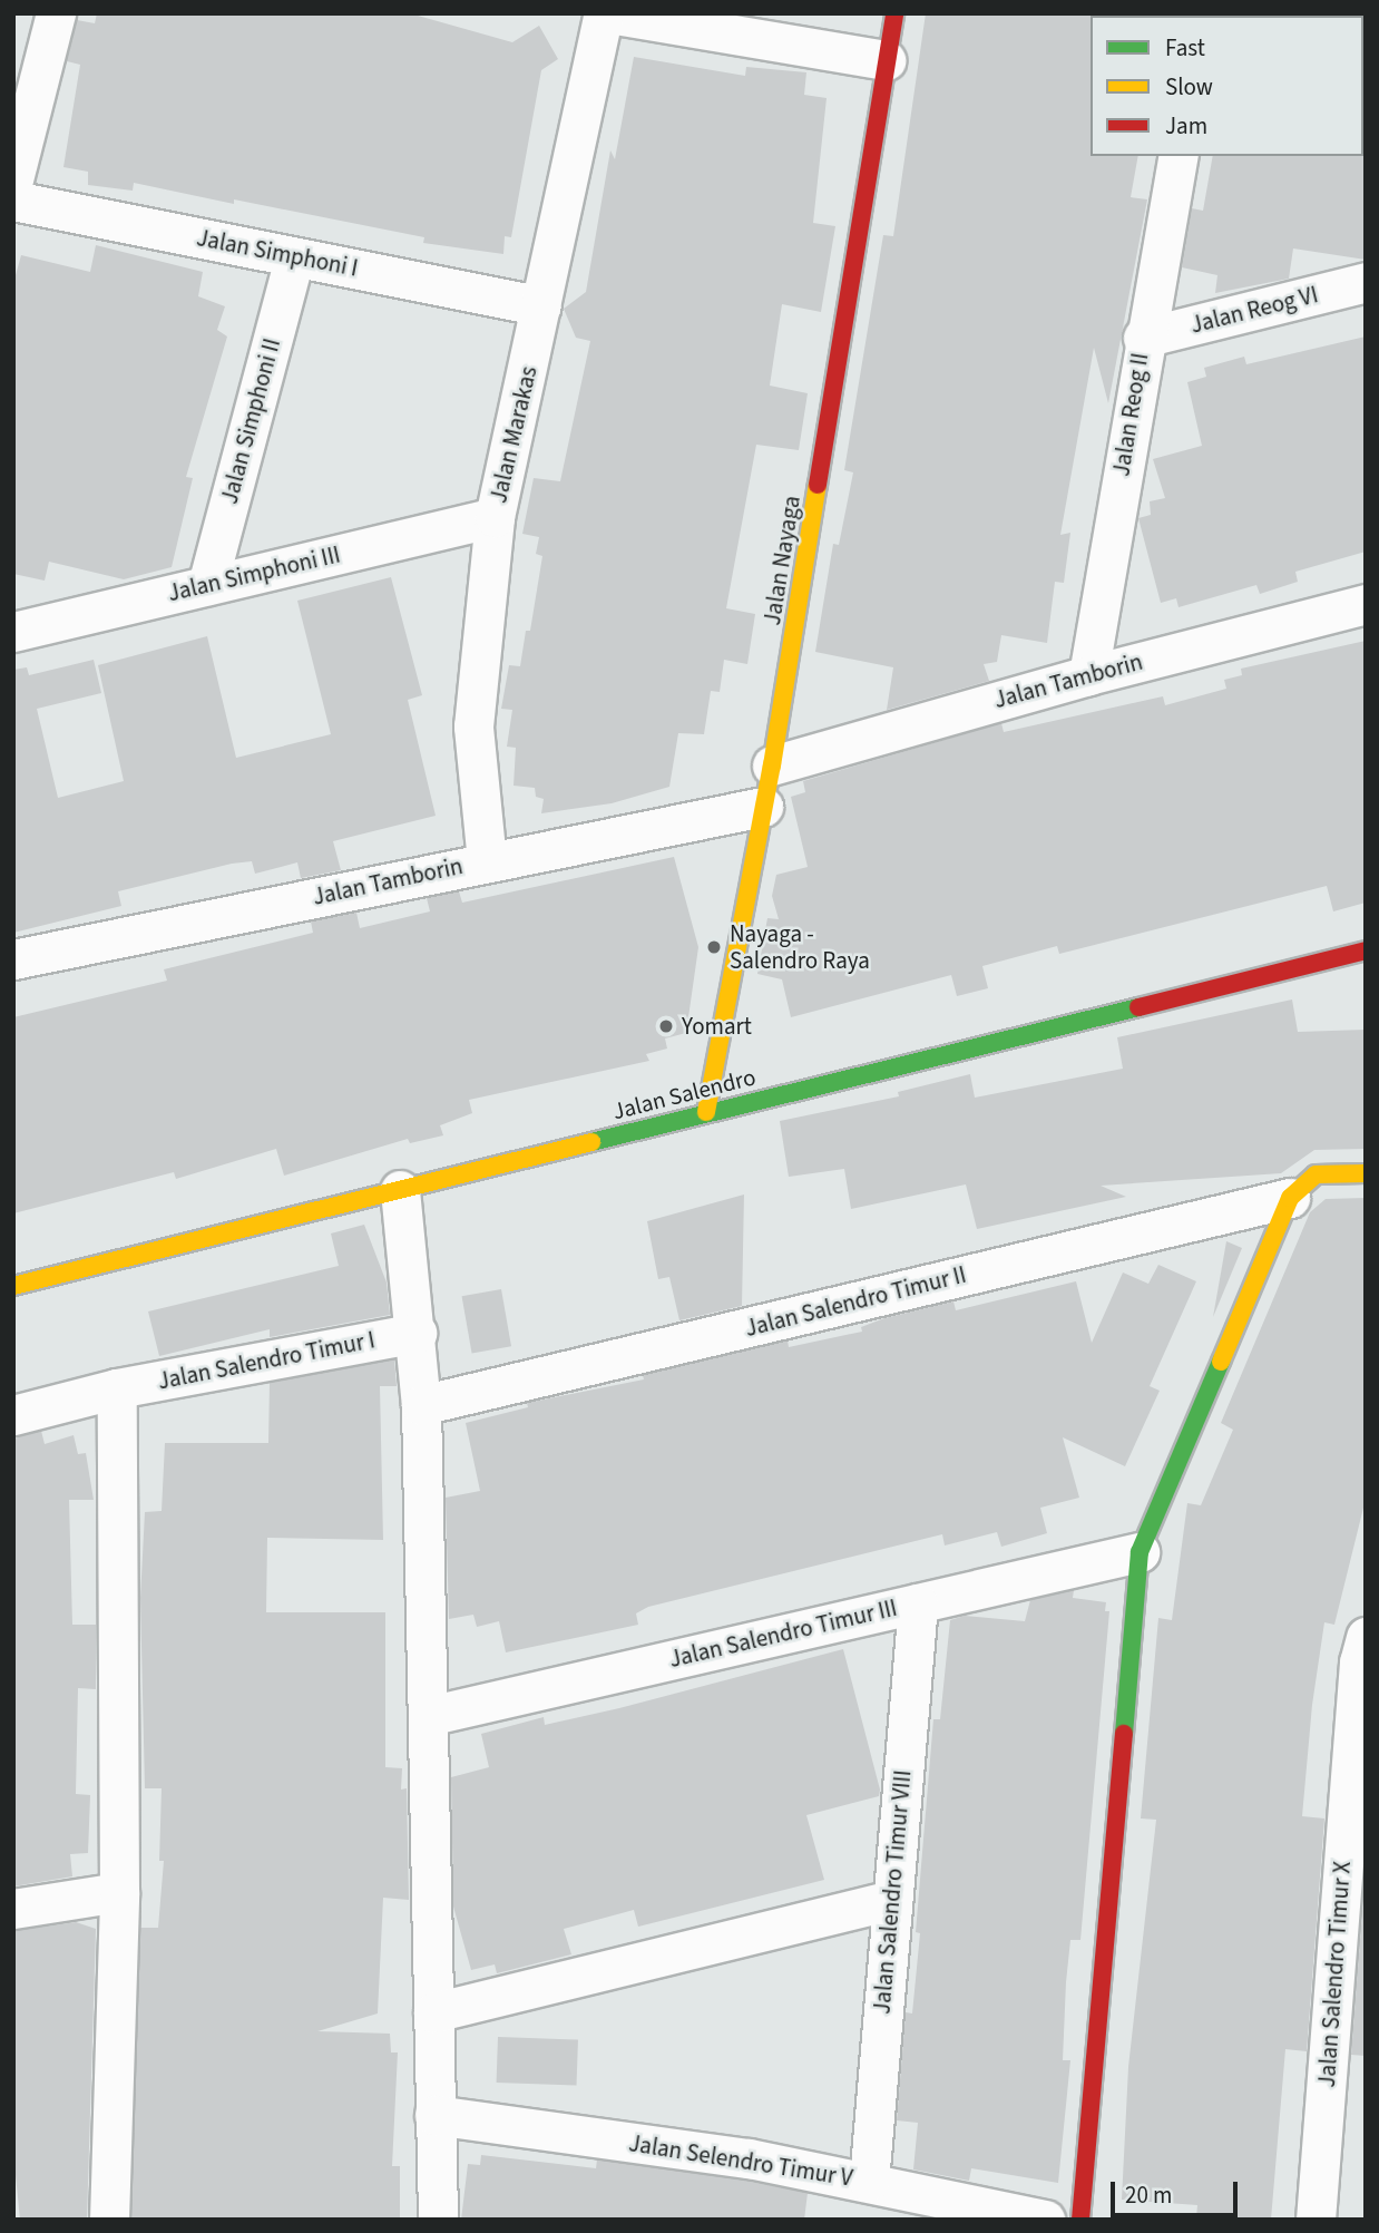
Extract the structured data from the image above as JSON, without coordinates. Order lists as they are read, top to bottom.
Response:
{
  "streets": {
    "street": [
      "Jalan Simphoni I",
      "Jalan Reog VI",
      "Jalan Reog II",
      "Jalan Simphoni II",
      "Jalan Marakas",
      "Jalan Nayaga",
      "Jalan Simphoni III",
      "Jalan Tamborin",
      "Jalan Salendro",
      "Jalan Salendro Timur II",
      "Jalan Salendro Timur I",
      "Jalan Salendro Timur III",
      "Jalan Salendro Timur VIII",
      "Jalan Salendro Timur X",
      "Jalan Selendro Timur V"
    ]
  },
  "crossings": [
    ["Jalan Simphoni I", "Jalan Simphoni II"],
    ["Jalan Simphoni I", "Jalan Marakas"],
    ["Jalan Reog VI", "Jalan Reog II"],
    ["Jalan Reog II", "Jalan Tamborin"],
    ["Jalan Simphoni II", "Jalan Simphoni III"],
    ["Jalan Marakas", "Jalan Simphoni III"],
    ["Jalan Marakas", "Jalan Tamborin"],
    ["Jalan Nayaga", "Jalan Tamborin"],
    ["Jalan Nayaga", "Jalan Salendro"],
    ["Jalan Salendro Timur III", "Jalan Salendro Timur VIII"],
    ["Jalan Salendro Timur VIII", "Jalan Selendro Timur V"]
  ],
  "places": ["Nayaga - Salendro Raya", "Yomart"],
  "legend": ["Fast", "Slow", "Jam"],
  "scale_bar": "20 m"
}
